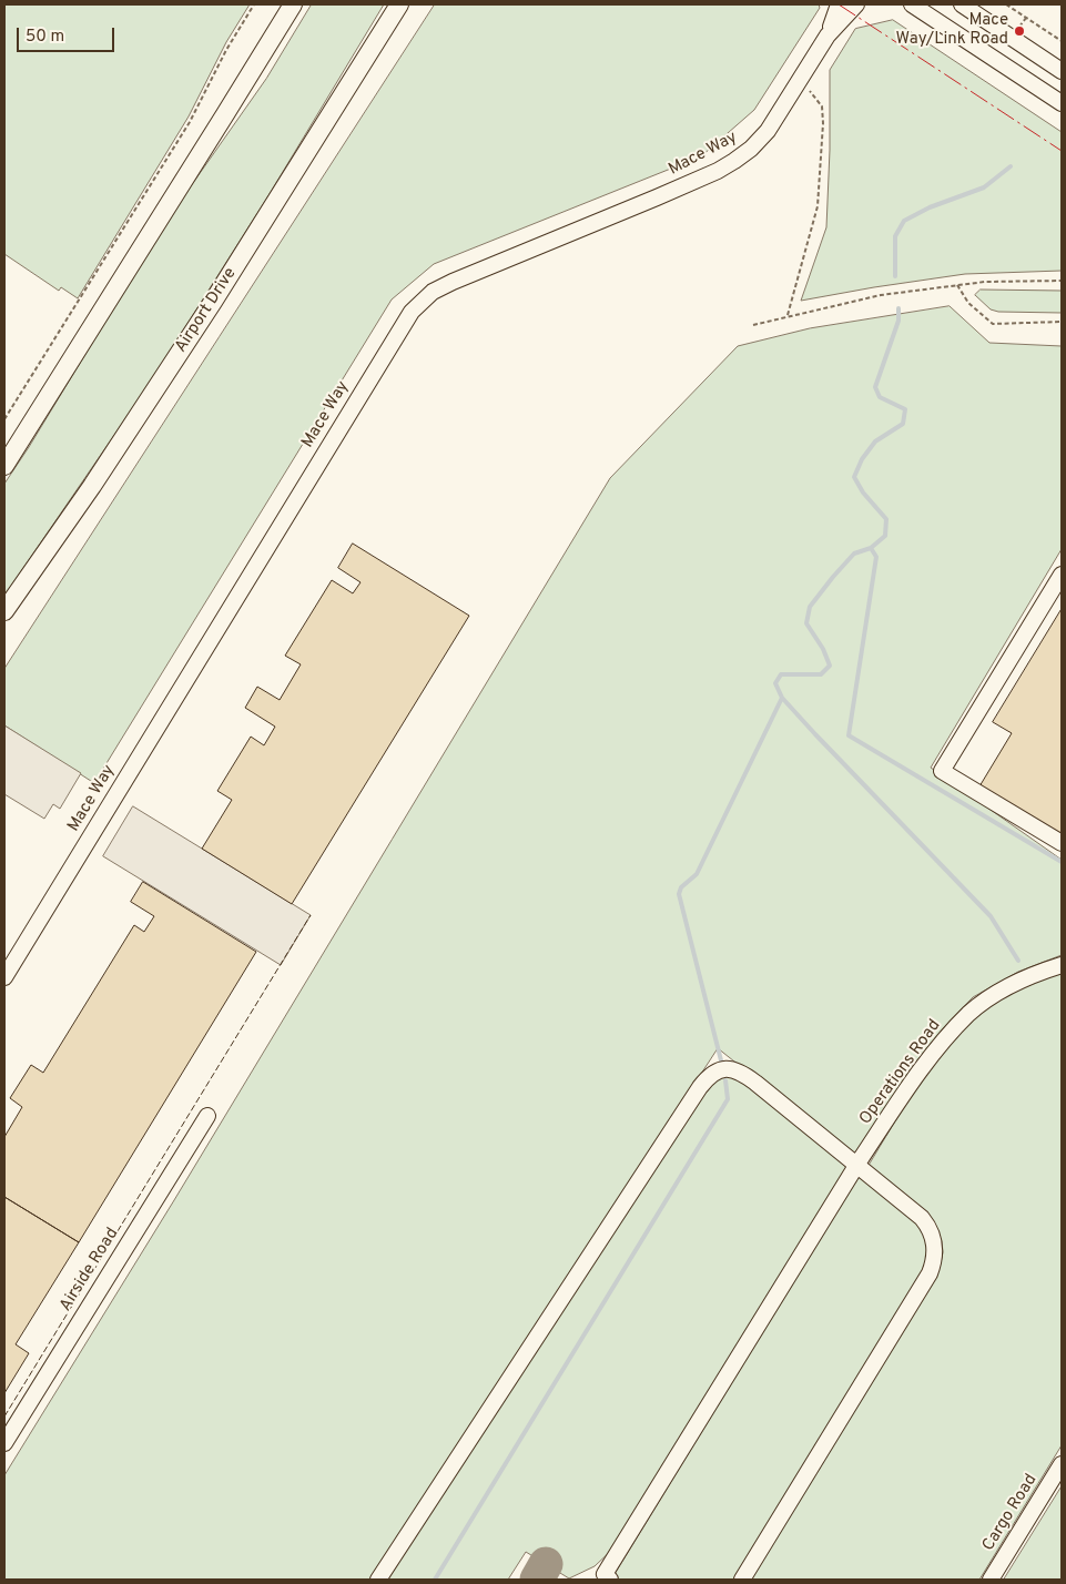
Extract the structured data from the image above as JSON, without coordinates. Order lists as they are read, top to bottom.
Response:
{
  "streets": {
    "main road": ["Airport Drive"],
    "street": [
      "Mace Way",
      "Operations Road",
      "Airside Road",
      "Cargo Road"
    ]
  },
  "places": ["Mace Way/Link Road"],
  "scale_bar": "50 m"
}
